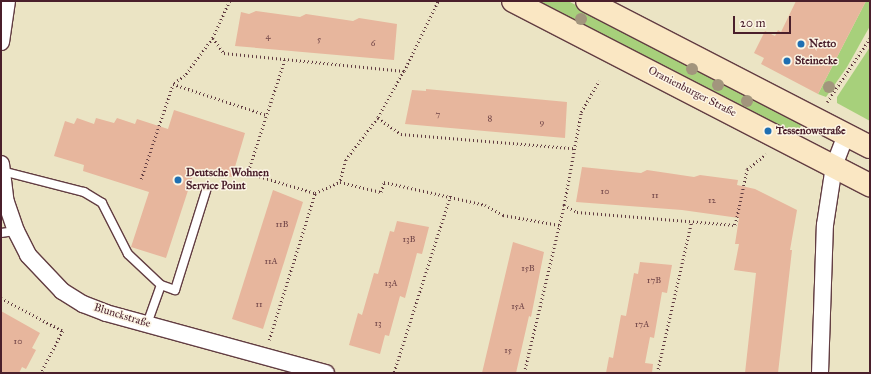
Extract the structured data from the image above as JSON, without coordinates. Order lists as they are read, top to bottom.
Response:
{
  "streets": {
    "main road": ["Oranienburger Straße"],
    "street": ["Blunckstraße"]
  },
  "places": [
    "Netto",
    "Steinecke",
    "Tessenowstraße",
    "Deutsche Wohnen Service Point"
  ],
  "house_numbers": [
    "4",
    "5",
    "6",
    "7",
    "8",
    "9",
    "10",
    "11",
    "12",
    "11B",
    "13B",
    "11A",
    "15B",
    "17B",
    "13A",
    "11",
    "15A",
    "13",
    "17A",
    "10",
    "15"
  ],
  "scale_bar": "20 m"
}
